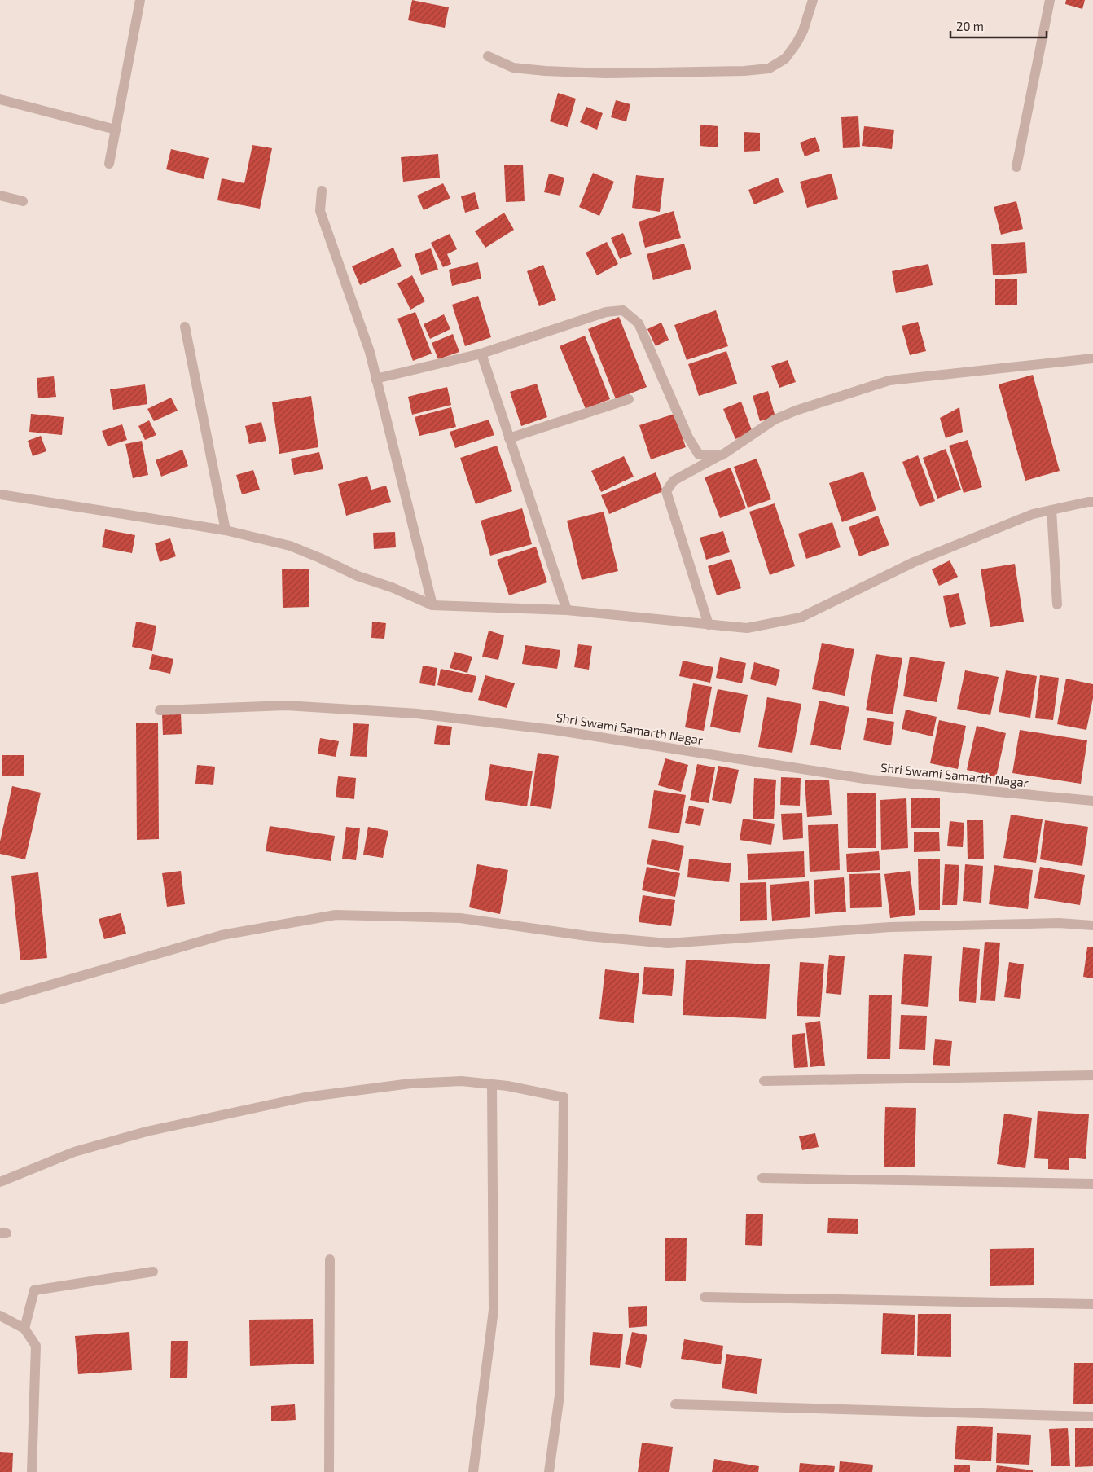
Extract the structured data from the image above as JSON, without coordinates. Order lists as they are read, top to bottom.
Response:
{
  "streets": {
    "street": ["Shri Swami Samarth Nagar"]
  },
  "scale_bar": "20 m"
}
